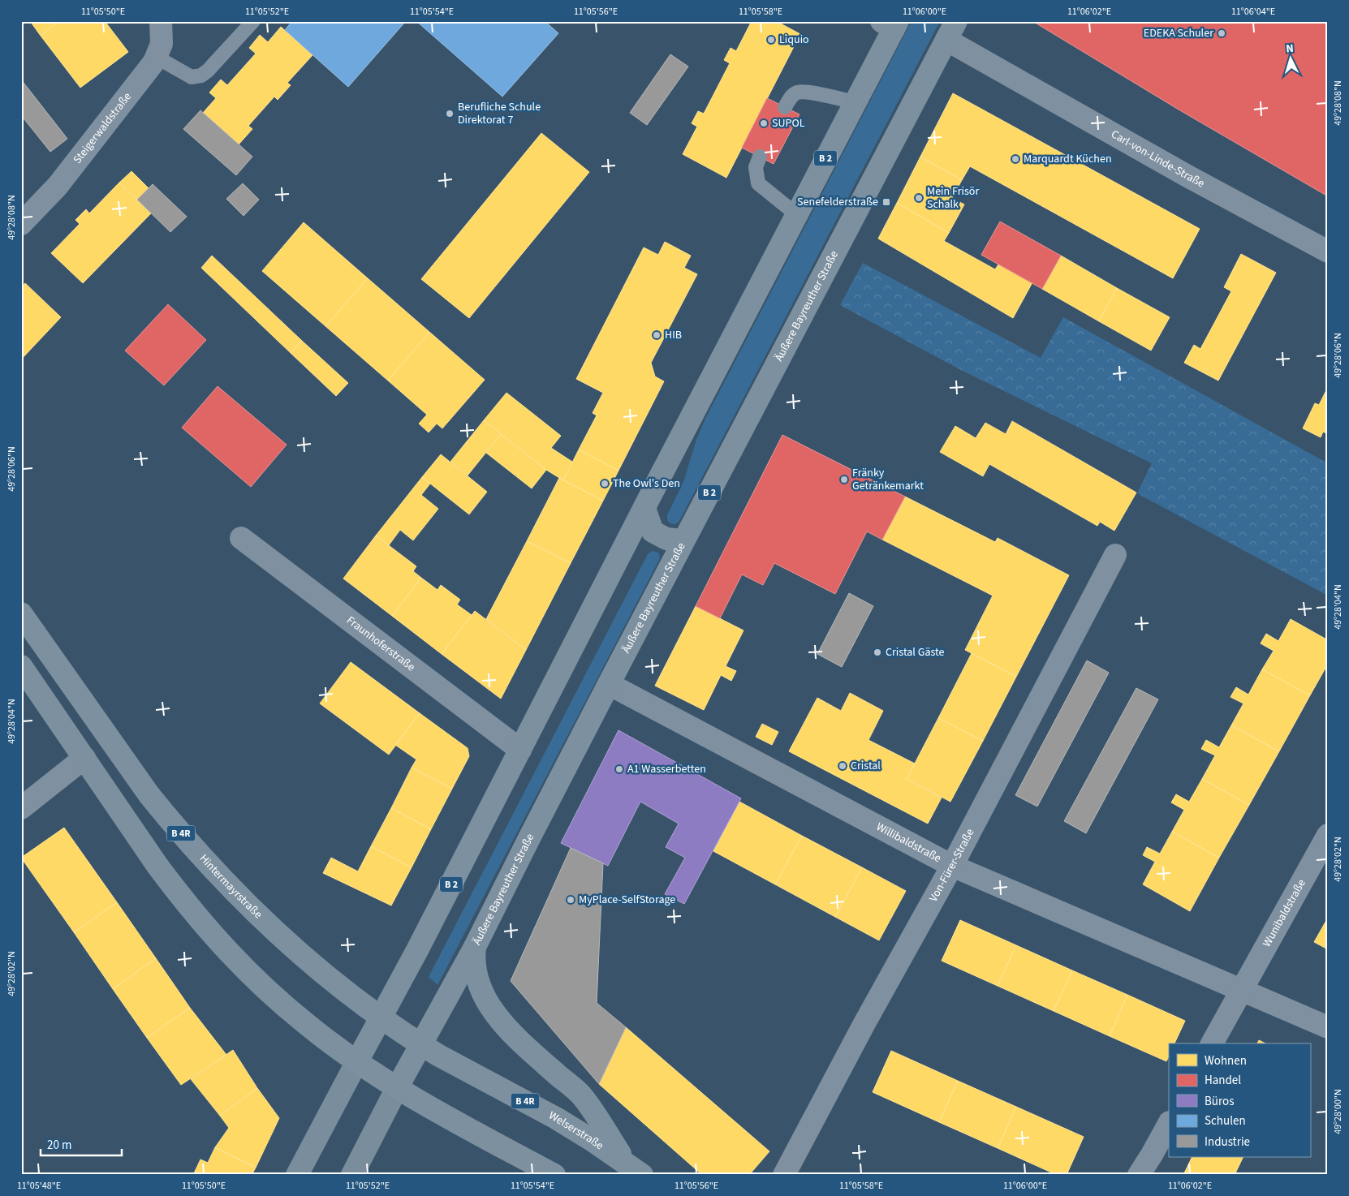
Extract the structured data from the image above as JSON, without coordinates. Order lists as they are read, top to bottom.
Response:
{
  "streets": {
    "main road": [
      "B 2",
      "Äußere Bayreuther Straße",
      "B 4R",
      "Hintermayrstraße",
      "Welserstraße"
    ],
    "street": [
      "Steigerwaldstraße",
      "Carl-von-Linde-Straße",
      "Fraunhoferstraße",
      "Willibaldstraße",
      "Von-Fürer-Straße",
      "Wunibaldstraße"
    ]
  },
  "crossings": [
    ["B 2", "Fraunhoferstraße"],
    ["B 2", "Hintermayrstraße"],
    ["Carl-von-Linde-Straße", "Äußere Bayreuther Straße"],
    ["Äußere Bayreuther Straße", "Willibaldstraße"],
    ["Äußere Bayreuther Straße", "Hintermayrstraße"],
    ["Äußere Bayreuther Straße", "Welserstraße"],
    ["Willibaldstraße", "Von-Fürer-Straße"],
    ["Willibaldstraße", "Wunibaldstraße"],
    ["Hintermayrstraße", "Welserstraße"]
  ],
  "places": {
    "other": [
      "EDEKA Schuler",
      "Liquio",
      "Berufliche Schule Direktorat 7",
      "SUPOL",
      "Marquardt Küchen",
      "Mein Frisör Schalk",
      "HIB",
      "Fränky Getränkemarkt",
      "The Owl's Den",
      "Cristal Gäste",
      "Cristal",
      "A1 Wasserbetten",
      "MyPlace-SelfStorage"
    ],
    "transit": ["Senefelderstraße"]
  },
  "legend": [
    "Wohnen",
    "Handel",
    "Büros",
    "Schulen",
    "Industrie"
  ],
  "scale_bar": "20 m",
  "north": "top",
  "coordinates": [
    "11°05'50\"E",
    "11°05'52\"E",
    "11°05'54\"E",
    "11°05'56\"E",
    "11°05'58\"E",
    "11°06'00\"E",
    "11°06'02\"E",
    "11°06'04\"E",
    "49°28'08\"N",
    "49°28'06\"N",
    "49°28'04\"N",
    "49°28'02\"N",
    "49°28'00\"N",
    "11°05'48\"E"
  ]
}
